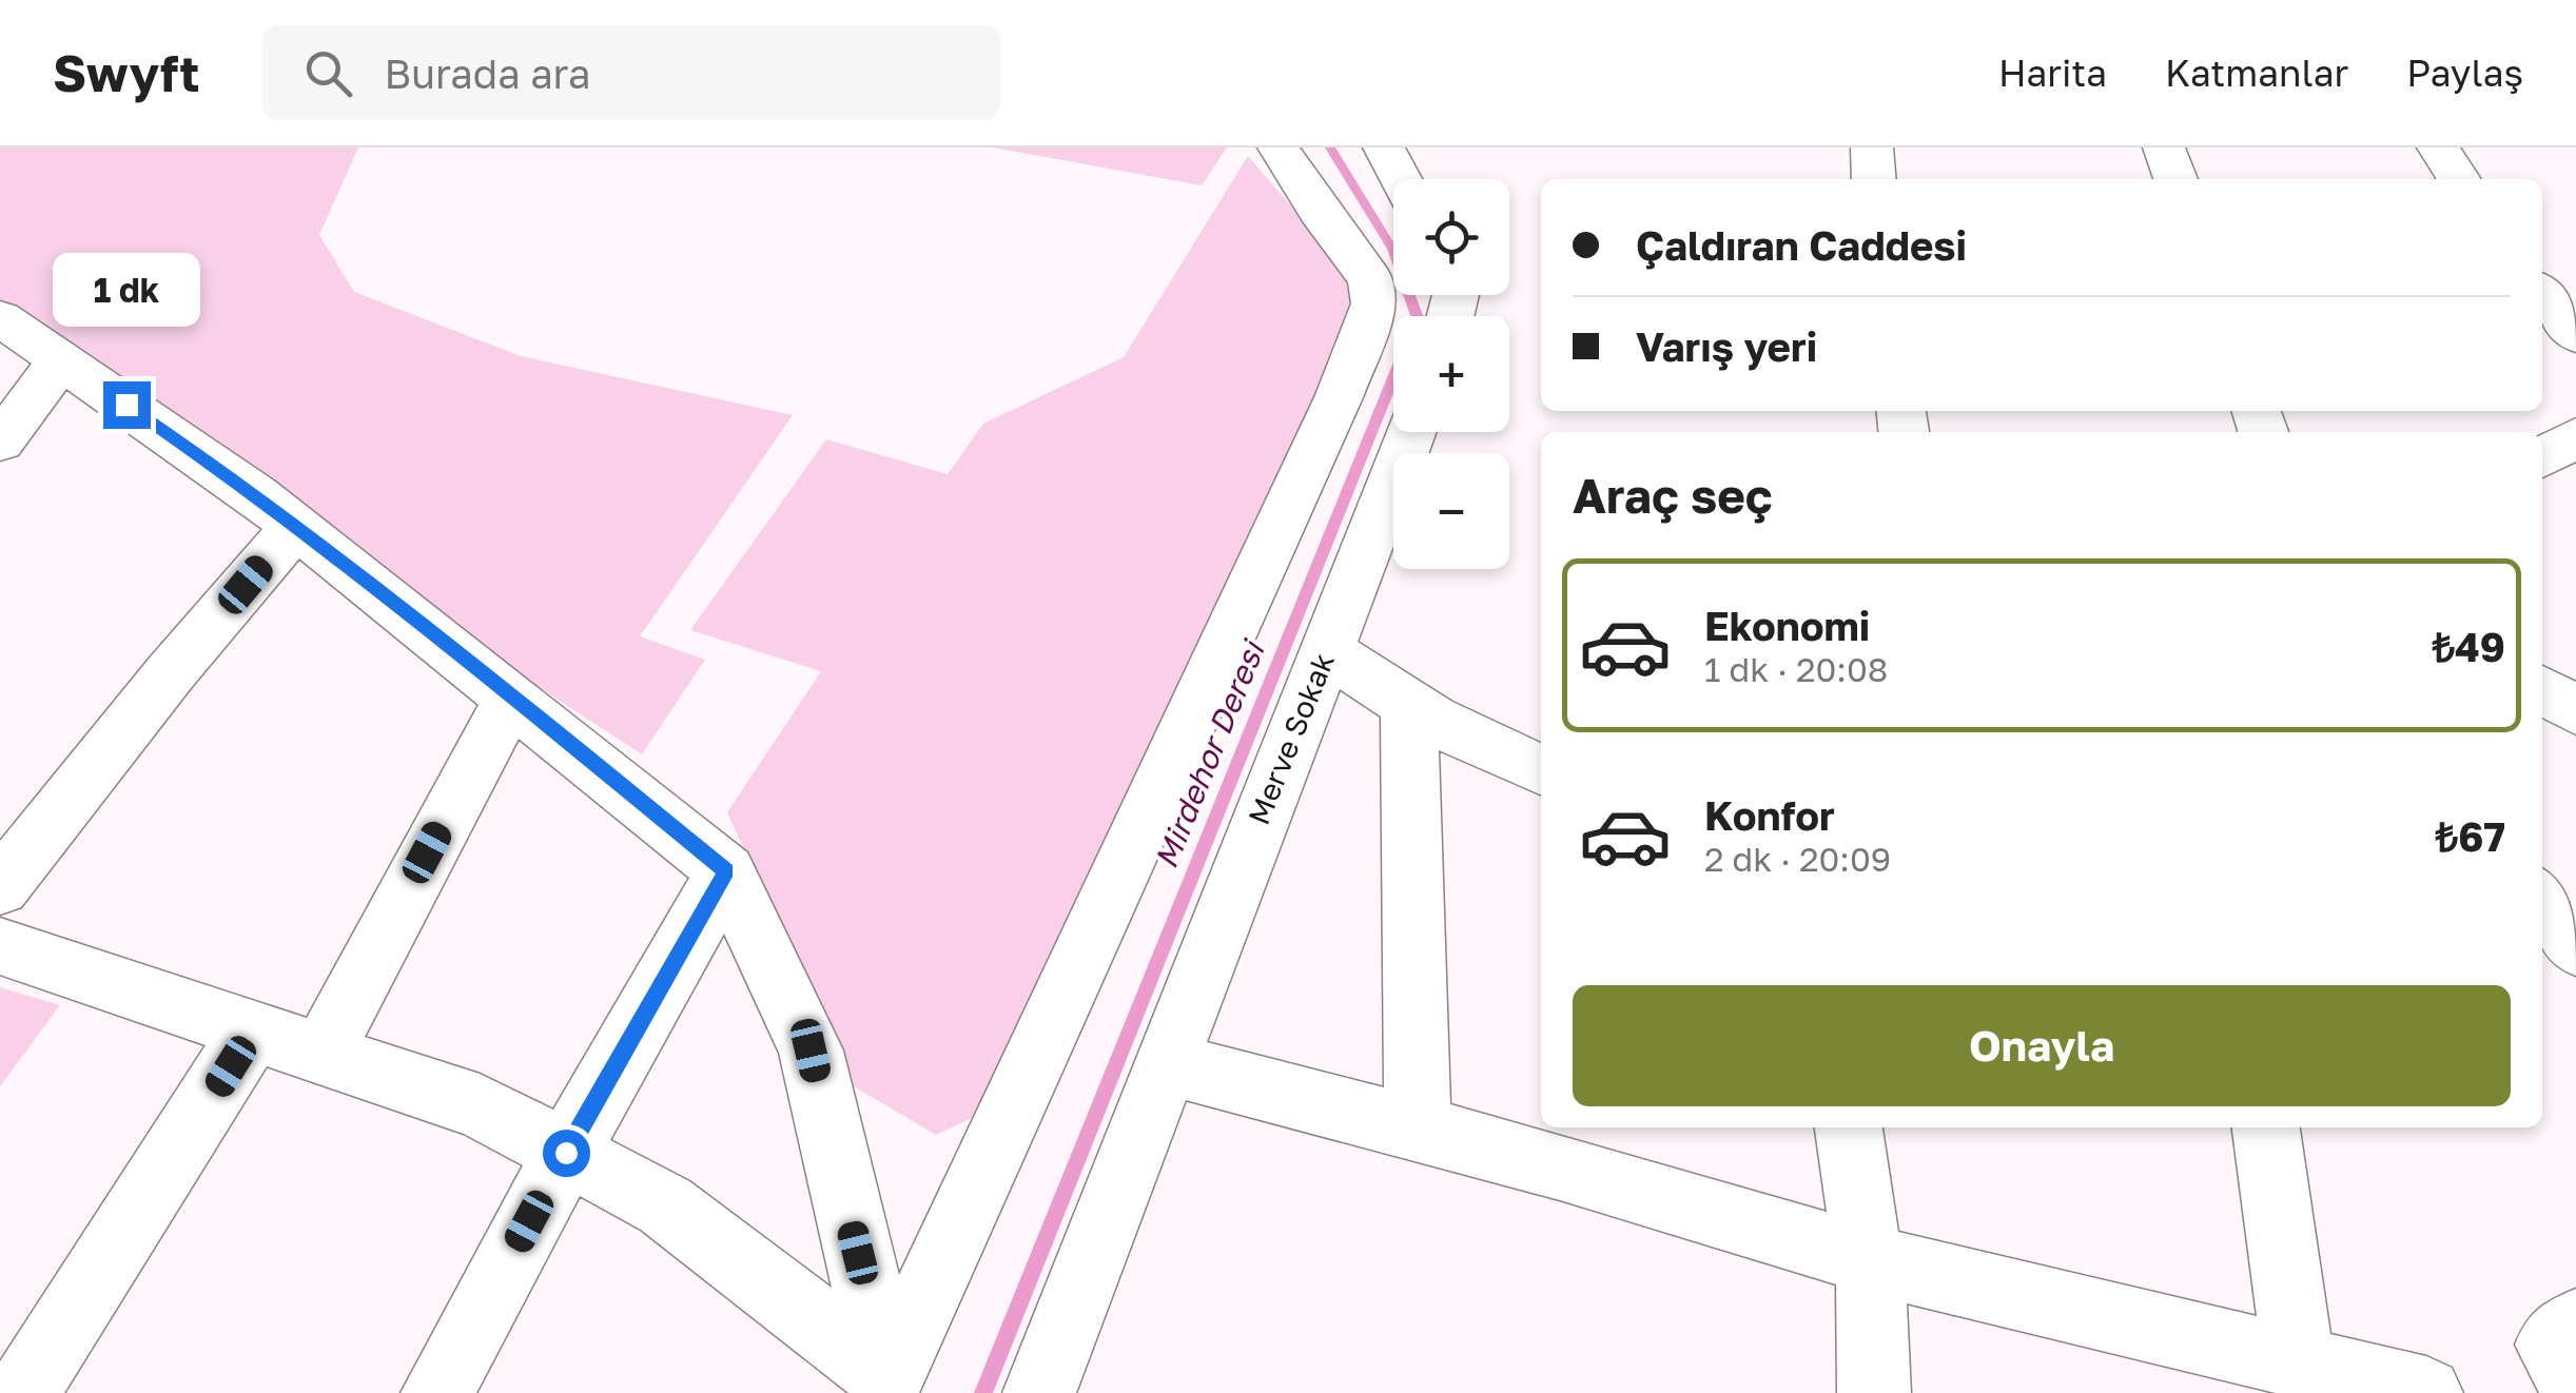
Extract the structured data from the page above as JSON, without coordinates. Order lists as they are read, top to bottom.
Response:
{
  "streets": {
    "street": ["Merve Sokak"]
  },
  "water": ["Mirdehor Deresi"],
  "page": {
    "header": "Swyft",
    "search": "Burada ara",
    "nav": ["Harita", "Katmanlar", "Paylaş"],
    "map_buttons": ["+", "−"],
    "banner": ["Çaldıran Caddesi", "Varış yeri"],
    "bubble": "1 dk",
    "heading": "Araç seç",
    "list": [
      {
        "name": "Ekonomi",
        "note": "1 dk · 20:08",
        "value": "₺49"
      },
      {
        "name": "Konfor",
        "note": "2 dk · 20:09",
        "value": "₺67"
      }
    ],
    "buttons": "Onayla"
  }
}
